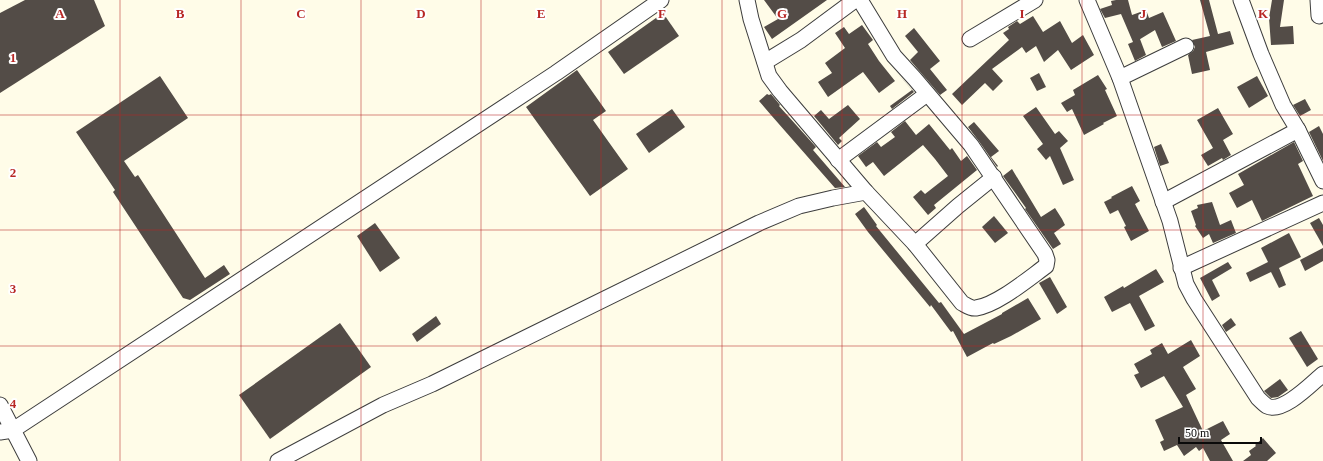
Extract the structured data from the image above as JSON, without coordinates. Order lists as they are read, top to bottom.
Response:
{
  "scale_bar": "50 m",
  "grid": {
    "columns": [
      "A",
      "B",
      "C",
      "D",
      "E",
      "F",
      "G",
      "H",
      "I",
      "J",
      "K"
    ],
    "rows": [
      "1",
      "2",
      "3",
      "4"
    ]
  }
}
